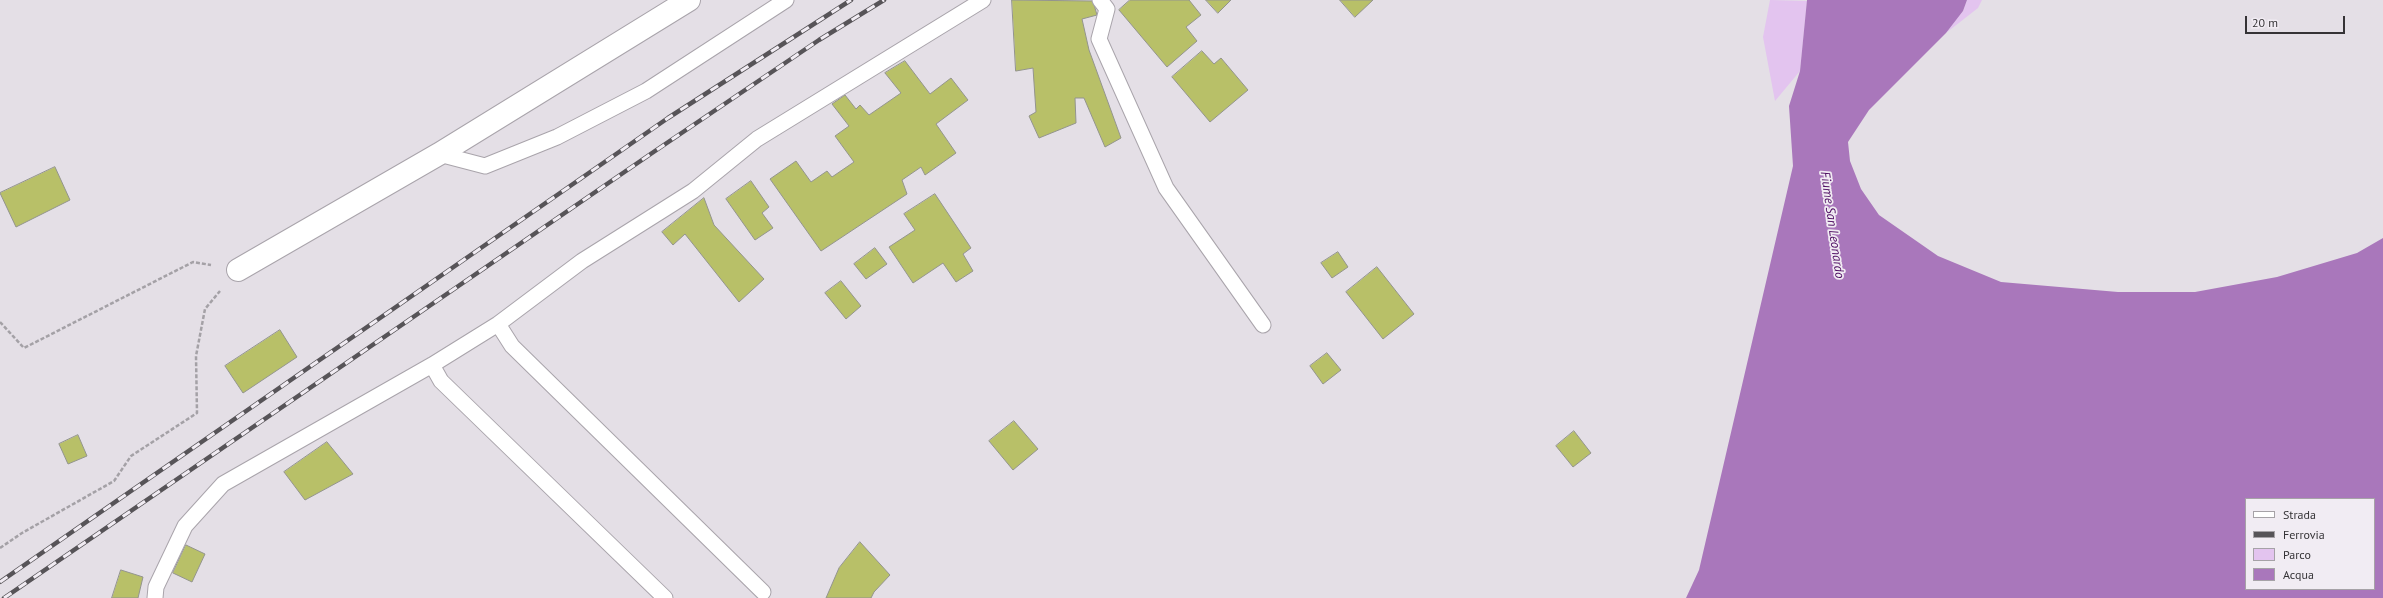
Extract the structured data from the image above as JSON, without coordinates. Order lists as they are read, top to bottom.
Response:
{
  "water": ["Fiume San Leonardo"],
  "legend": [
    "Strada",
    "Ferrovia",
    "Parco",
    "Acqua"
  ],
  "scale_bar": "20 m"
}
